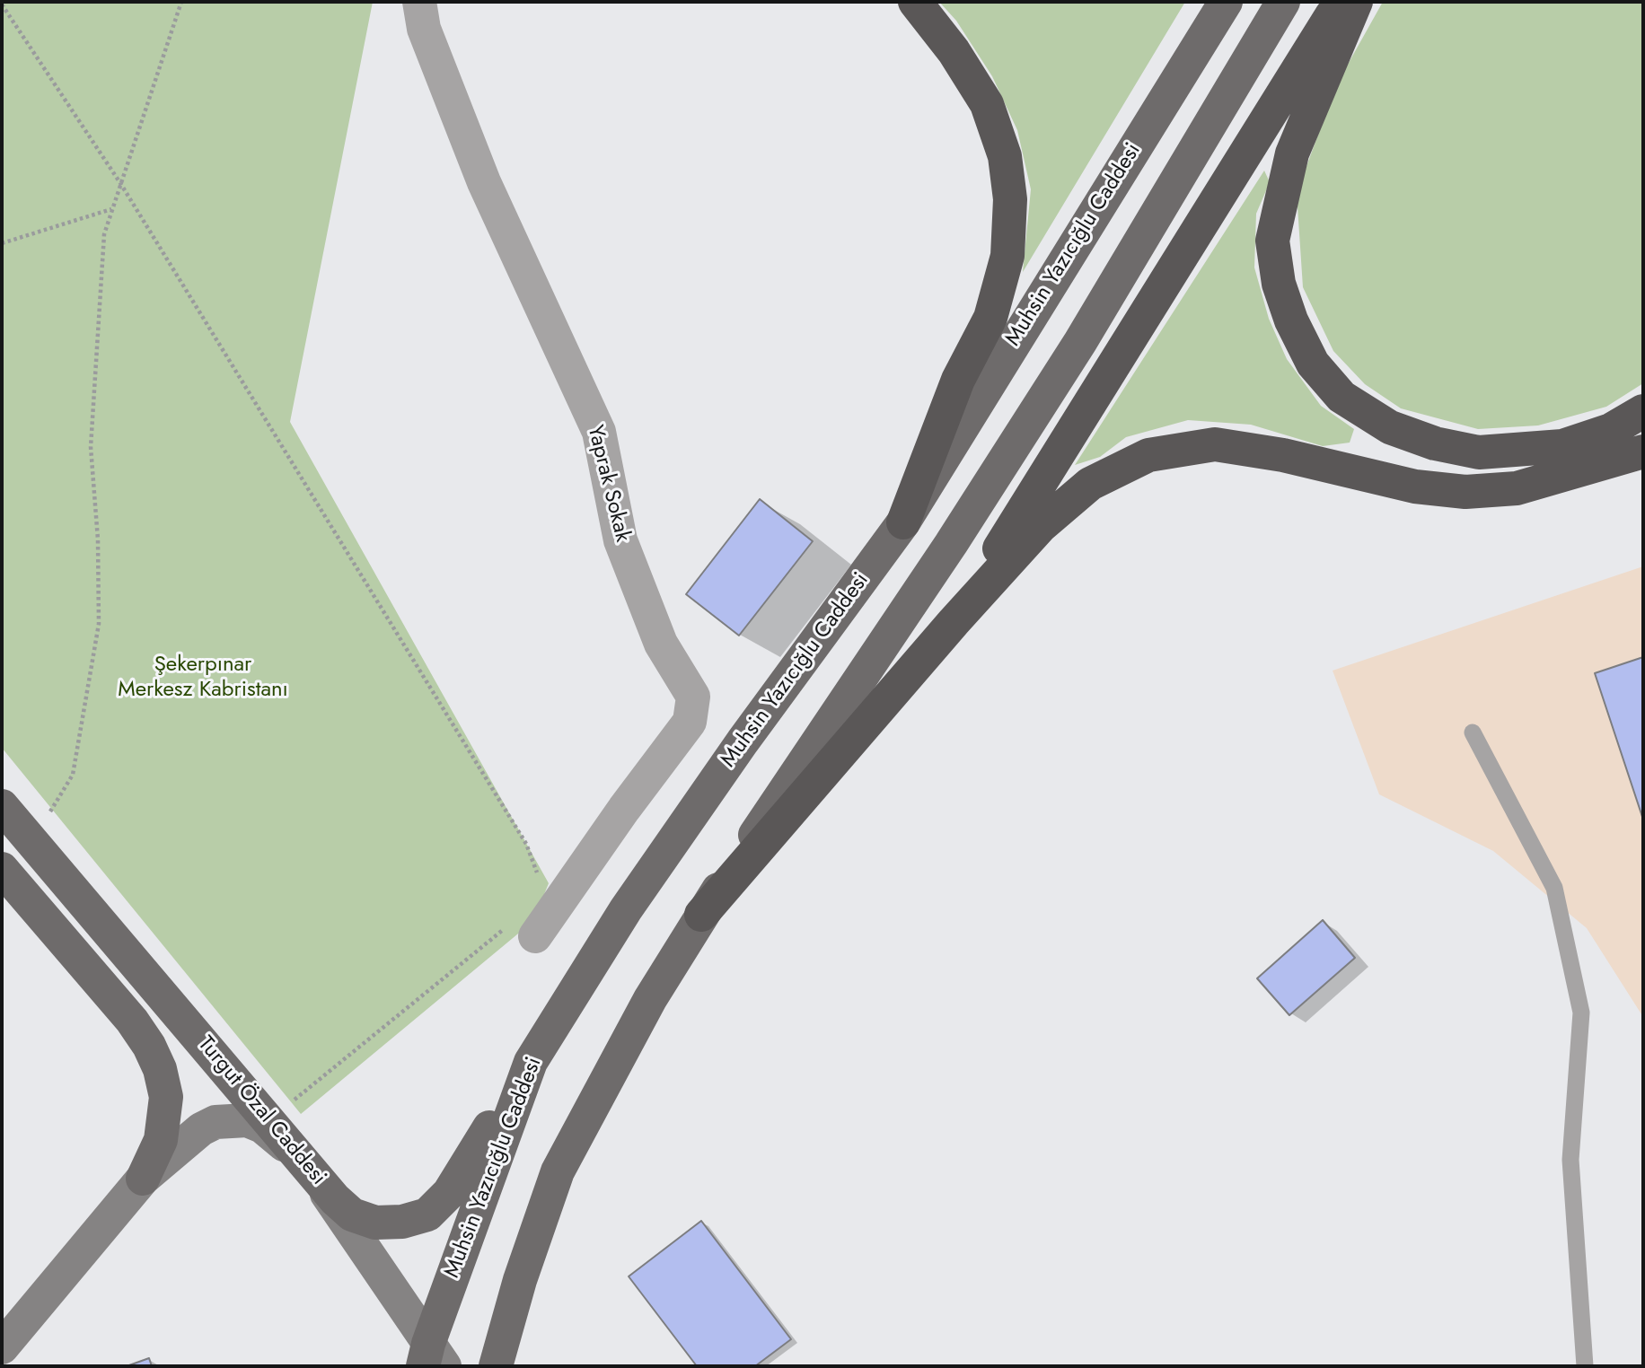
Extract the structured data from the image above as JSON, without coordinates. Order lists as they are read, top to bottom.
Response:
{
  "streets": {
    "main road": ["Muhsin Yazıcığlu Caddesi", "Turgut Özal Caddesi"],
    "street": ["Yaprak Sokak"]
  },
  "crossings": [
    ["Muhsin Yazıcığlu Caddesi", "Turgut Özal Caddesi"]
  ],
  "parks": ["Şekerpınar Merkesz Kabristanı"]
}
